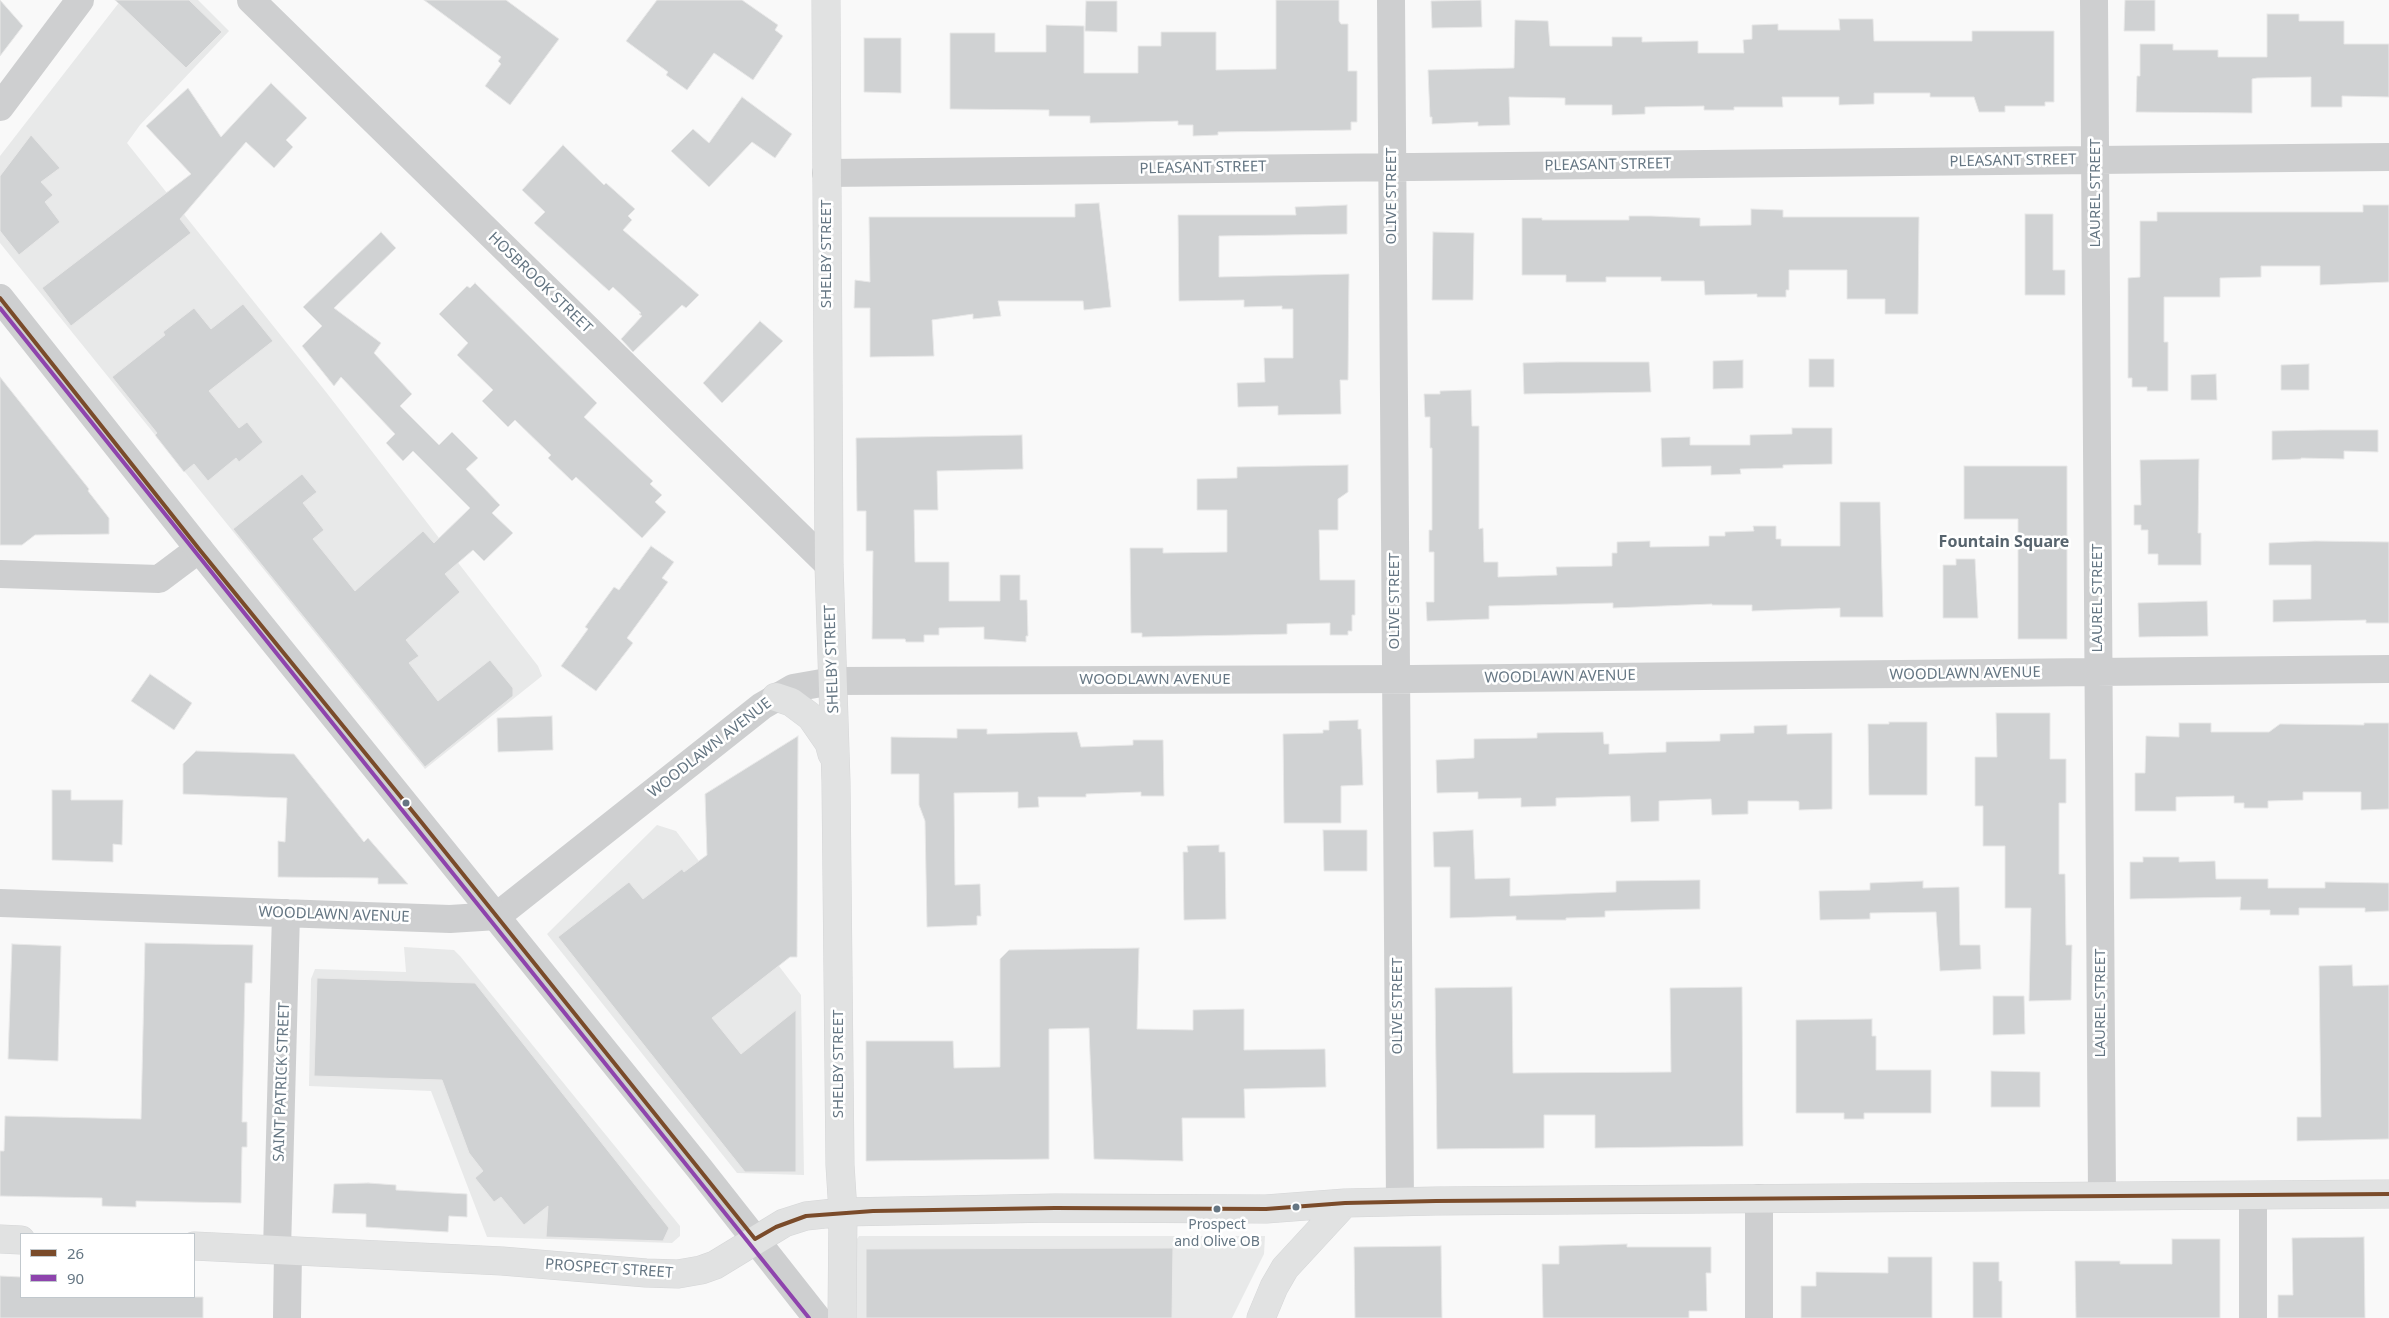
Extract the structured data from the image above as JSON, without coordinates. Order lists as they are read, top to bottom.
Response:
{
  "streets": {
    "main road": ["SHELBY STREET", "PROSPECT STREET"],
    "street": [
      "PLEASANT STREET",
      "LAUREL STREET",
      "OLIVE STREET",
      "HOSBROOK STREET",
      "WOODLAWN AVENUE",
      "SAINT PATRICK STREET"
    ]
  },
  "crossings": [
    ["PLEASANT STREET", "LAUREL STREET"],
    ["PLEASANT STREET", "OLIVE STREET"],
    ["PLEASANT STREET", "SHELBY STREET"],
    ["LAUREL STREET", "WOODLAWN AVENUE"],
    ["LAUREL STREET", "PROSPECT STREET"],
    ["OLIVE STREET", "WOODLAWN AVENUE"],
    ["OLIVE STREET", "PROSPECT STREET"],
    ["SHELBY STREET", "HOSBROOK STREET"],
    ["SHELBY STREET", "WOODLAWN AVENUE"],
    ["SHELBY STREET", "PROSPECT STREET"],
    ["WOODLAWN AVENUE", "SAINT PATRICK STREET"],
    ["SAINT PATRICK STREET", "PROSPECT STREET"]
  ],
  "districts": ["Fountain Square"],
  "places": ["Prospect and Olive OB"],
  "lines": ["transit line 26", "transit line 90"],
  "legend": ["26", "90"]
}
